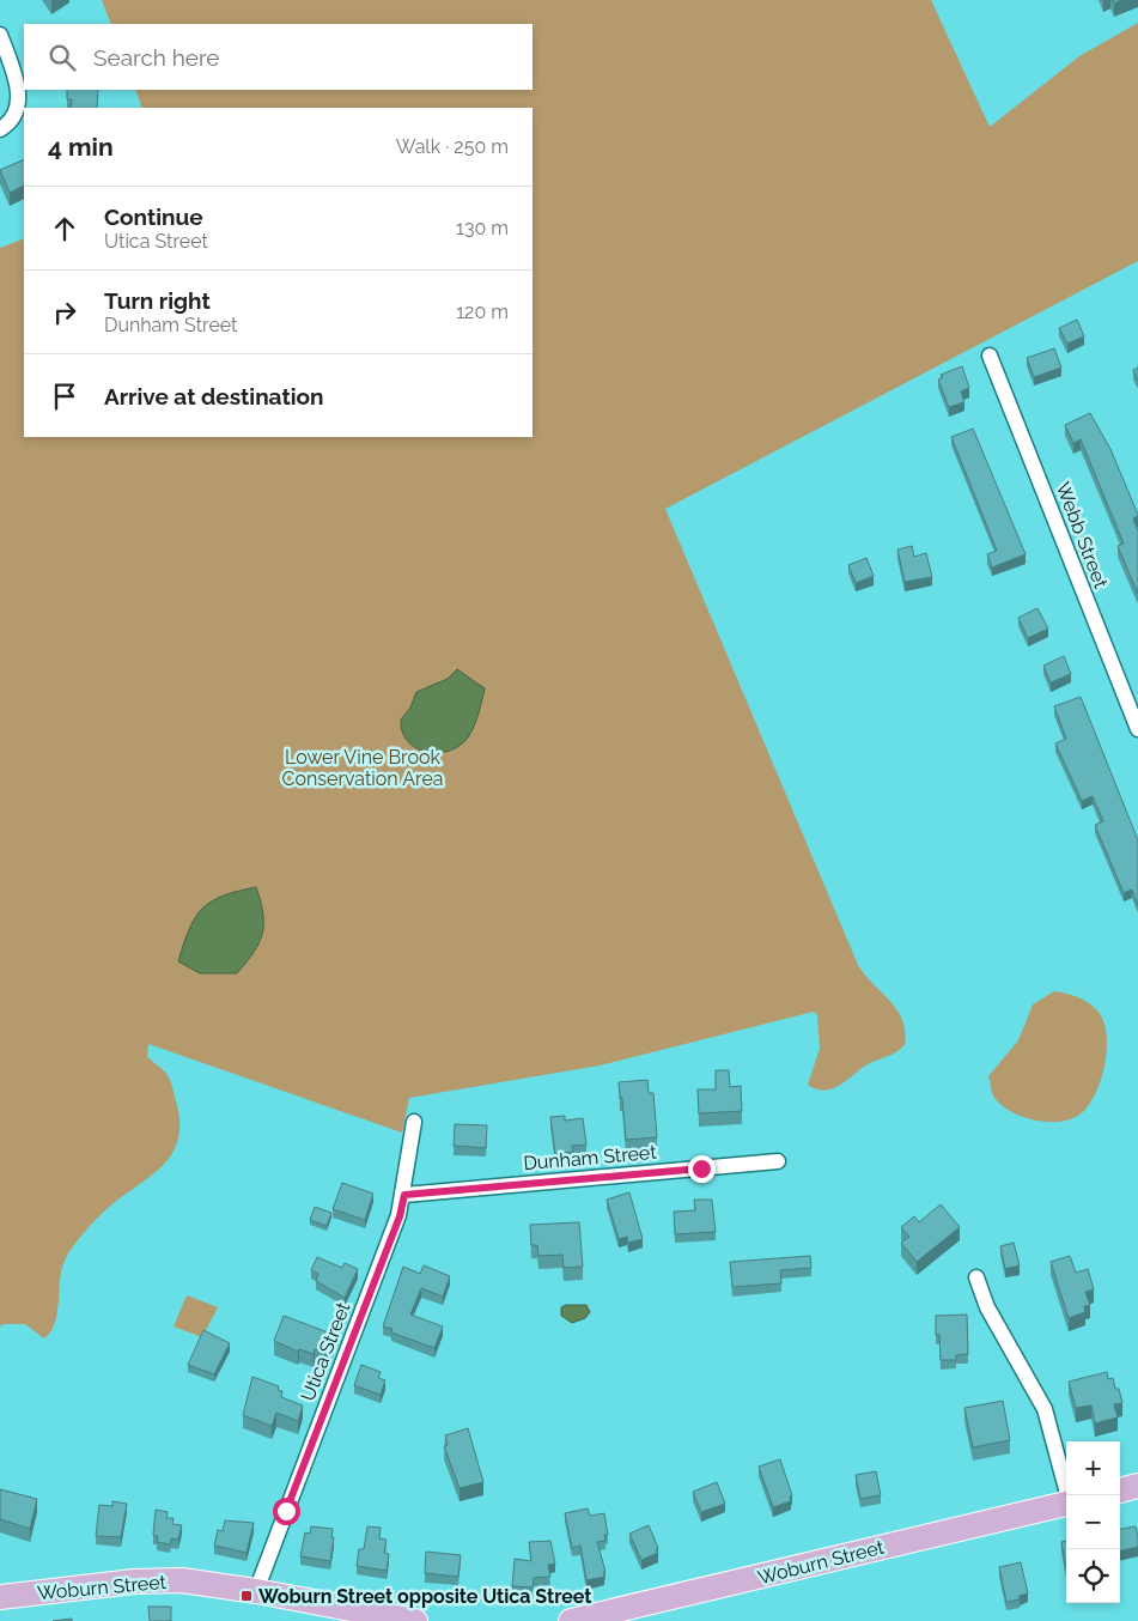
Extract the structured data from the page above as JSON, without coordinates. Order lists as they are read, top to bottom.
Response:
{
  "streets": {
    "main road": ["Woburn Street"],
    "street": ["Webb Street", "Dunham Street", "Utica Street"]
  },
  "crossings": [
    ["Dunham Street", "Utica Street"],
    ["Utica Street", "Woburn Street"]
  ],
  "parks": ["Lower Vine Brook Conservation Area"],
  "places": {
    "transit": ["Woburn Street opposite Utica Street"]
  },
  "page": {
    "search": "Search here",
    "heading": ["4 min", "Walk · 250 m"],
    "list": [
      ["Continue", "Utica Street", "130 m"],
      ["Turn right", "Dunham Street", "120 m"],
      "Arrive at destination"
    ],
    "map_buttons": ["+", "−"]
  }
}
